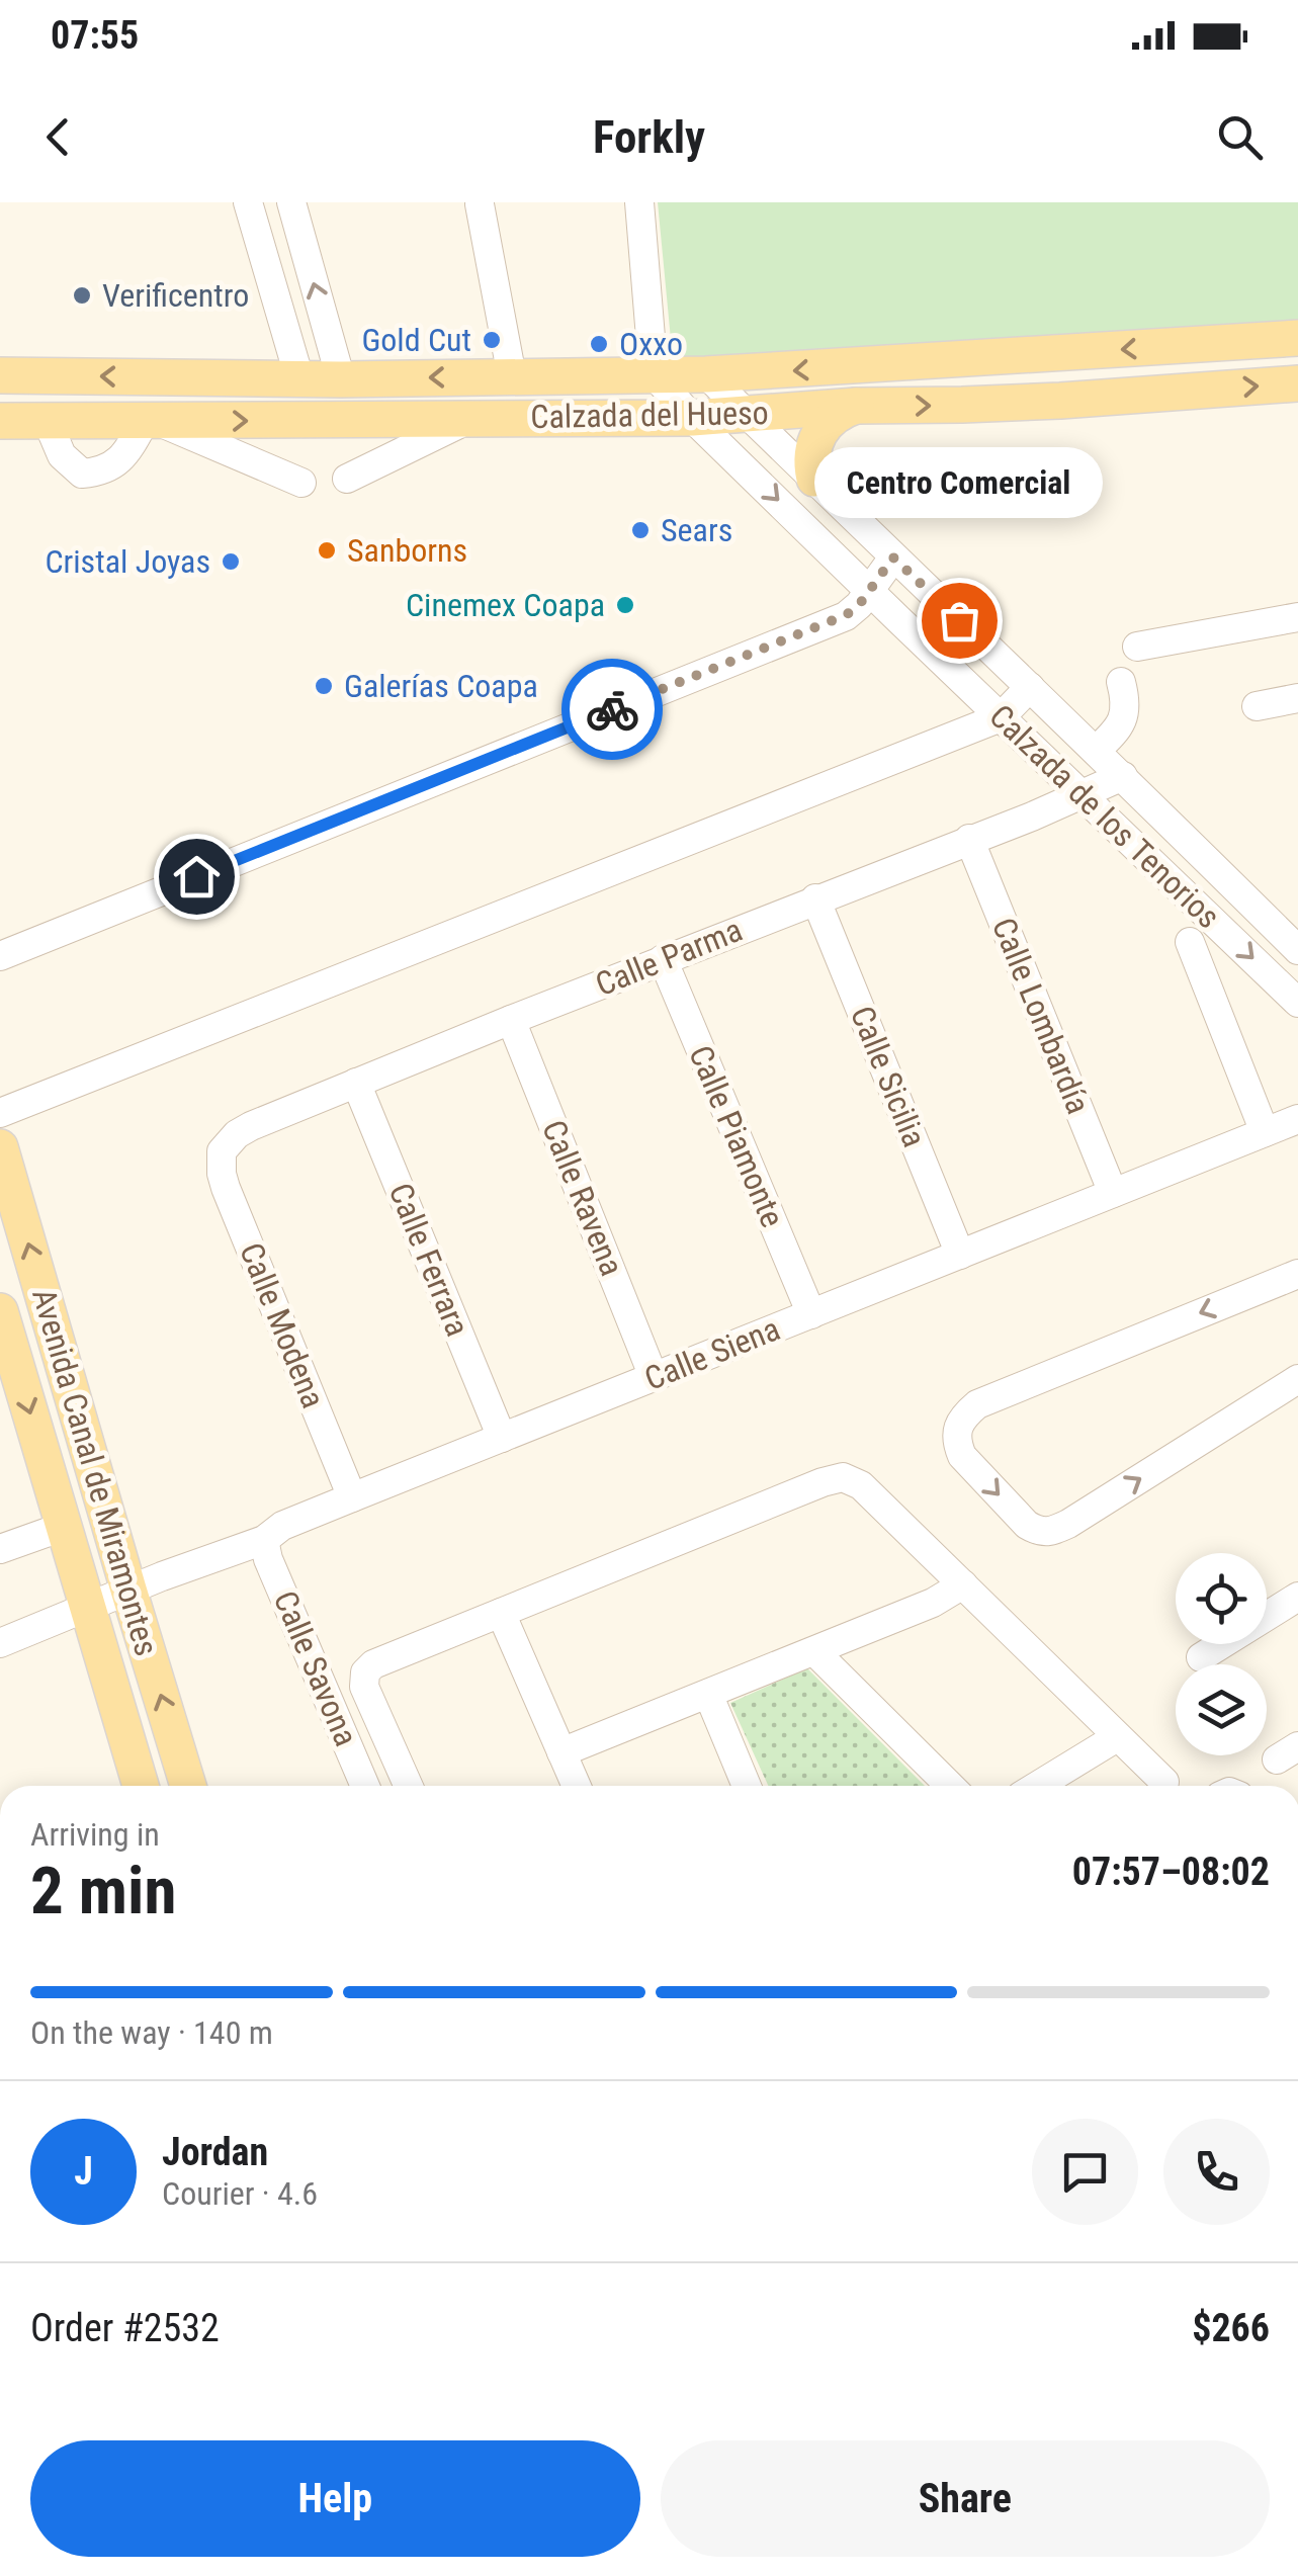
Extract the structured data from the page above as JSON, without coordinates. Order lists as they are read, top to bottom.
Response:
{
  "streets": {
    "main road": ["Calzada del Hueso", "Avenida Canal de Miramontes"],
    "street": [
      "Calzada de los Tenorios",
      "Calle Parma",
      "Calle Lombardía",
      "Calle Sicilia",
      "Calle Piamonte",
      "Calle Ravena",
      "Calle Ferrara",
      "Calle Modena",
      "Calle Siena",
      "Calle Savona"
    ]
  },
  "crossings": [
    ["Calzada del Hueso", "Calzada de los Tenorios"],
    ["Calzada de los Tenorios", "Calle Parma"],
    ["Calle Parma", "Calle Lombardía"],
    ["Calle Parma", "Calle Sicilia"],
    ["Calle Parma", "Calle Piamonte"],
    ["Calle Parma", "Calle Ravena"],
    ["Calle Parma", "Calle Ferrara"],
    ["Calle Parma", "Calle Modena"],
    ["Calle Lombardía", "Calle Siena"],
    ["Calle Sicilia", "Calle Siena"],
    ["Calle Piamonte", "Calle Siena"],
    ["Calle Ravena", "Calle Siena"],
    ["Calle Ferrara", "Calle Siena"],
    ["Calle Modena", "Calle Siena"],
    ["Calle Siena", "Avenida Canal de Miramontes"],
    ["Calle Siena", "Calle Savona"]
  ],
  "places": [
    "Verificentro",
    "Gold Cut",
    "Oxxo",
    "Sears",
    "Sanborns",
    "Cristal Joyas",
    "Cinemex Coapa",
    "Centro Comercial",
    "Galerías Coapa"
  ],
  "page": {
    "status": "07:55",
    "header": "Forkly",
    "bubble": "Centro Comercial",
    "heading": ["2 min", "Arriving in", "07:57–08:02"],
    "panel": [
      "Jordan",
      "Courier · 4.6",
      "Order #2532",
      "$266"
    ],
    "bar": "On the way · 140 m",
    "round": "J",
    "buttons": ["Help", "Share"]
  }
}
